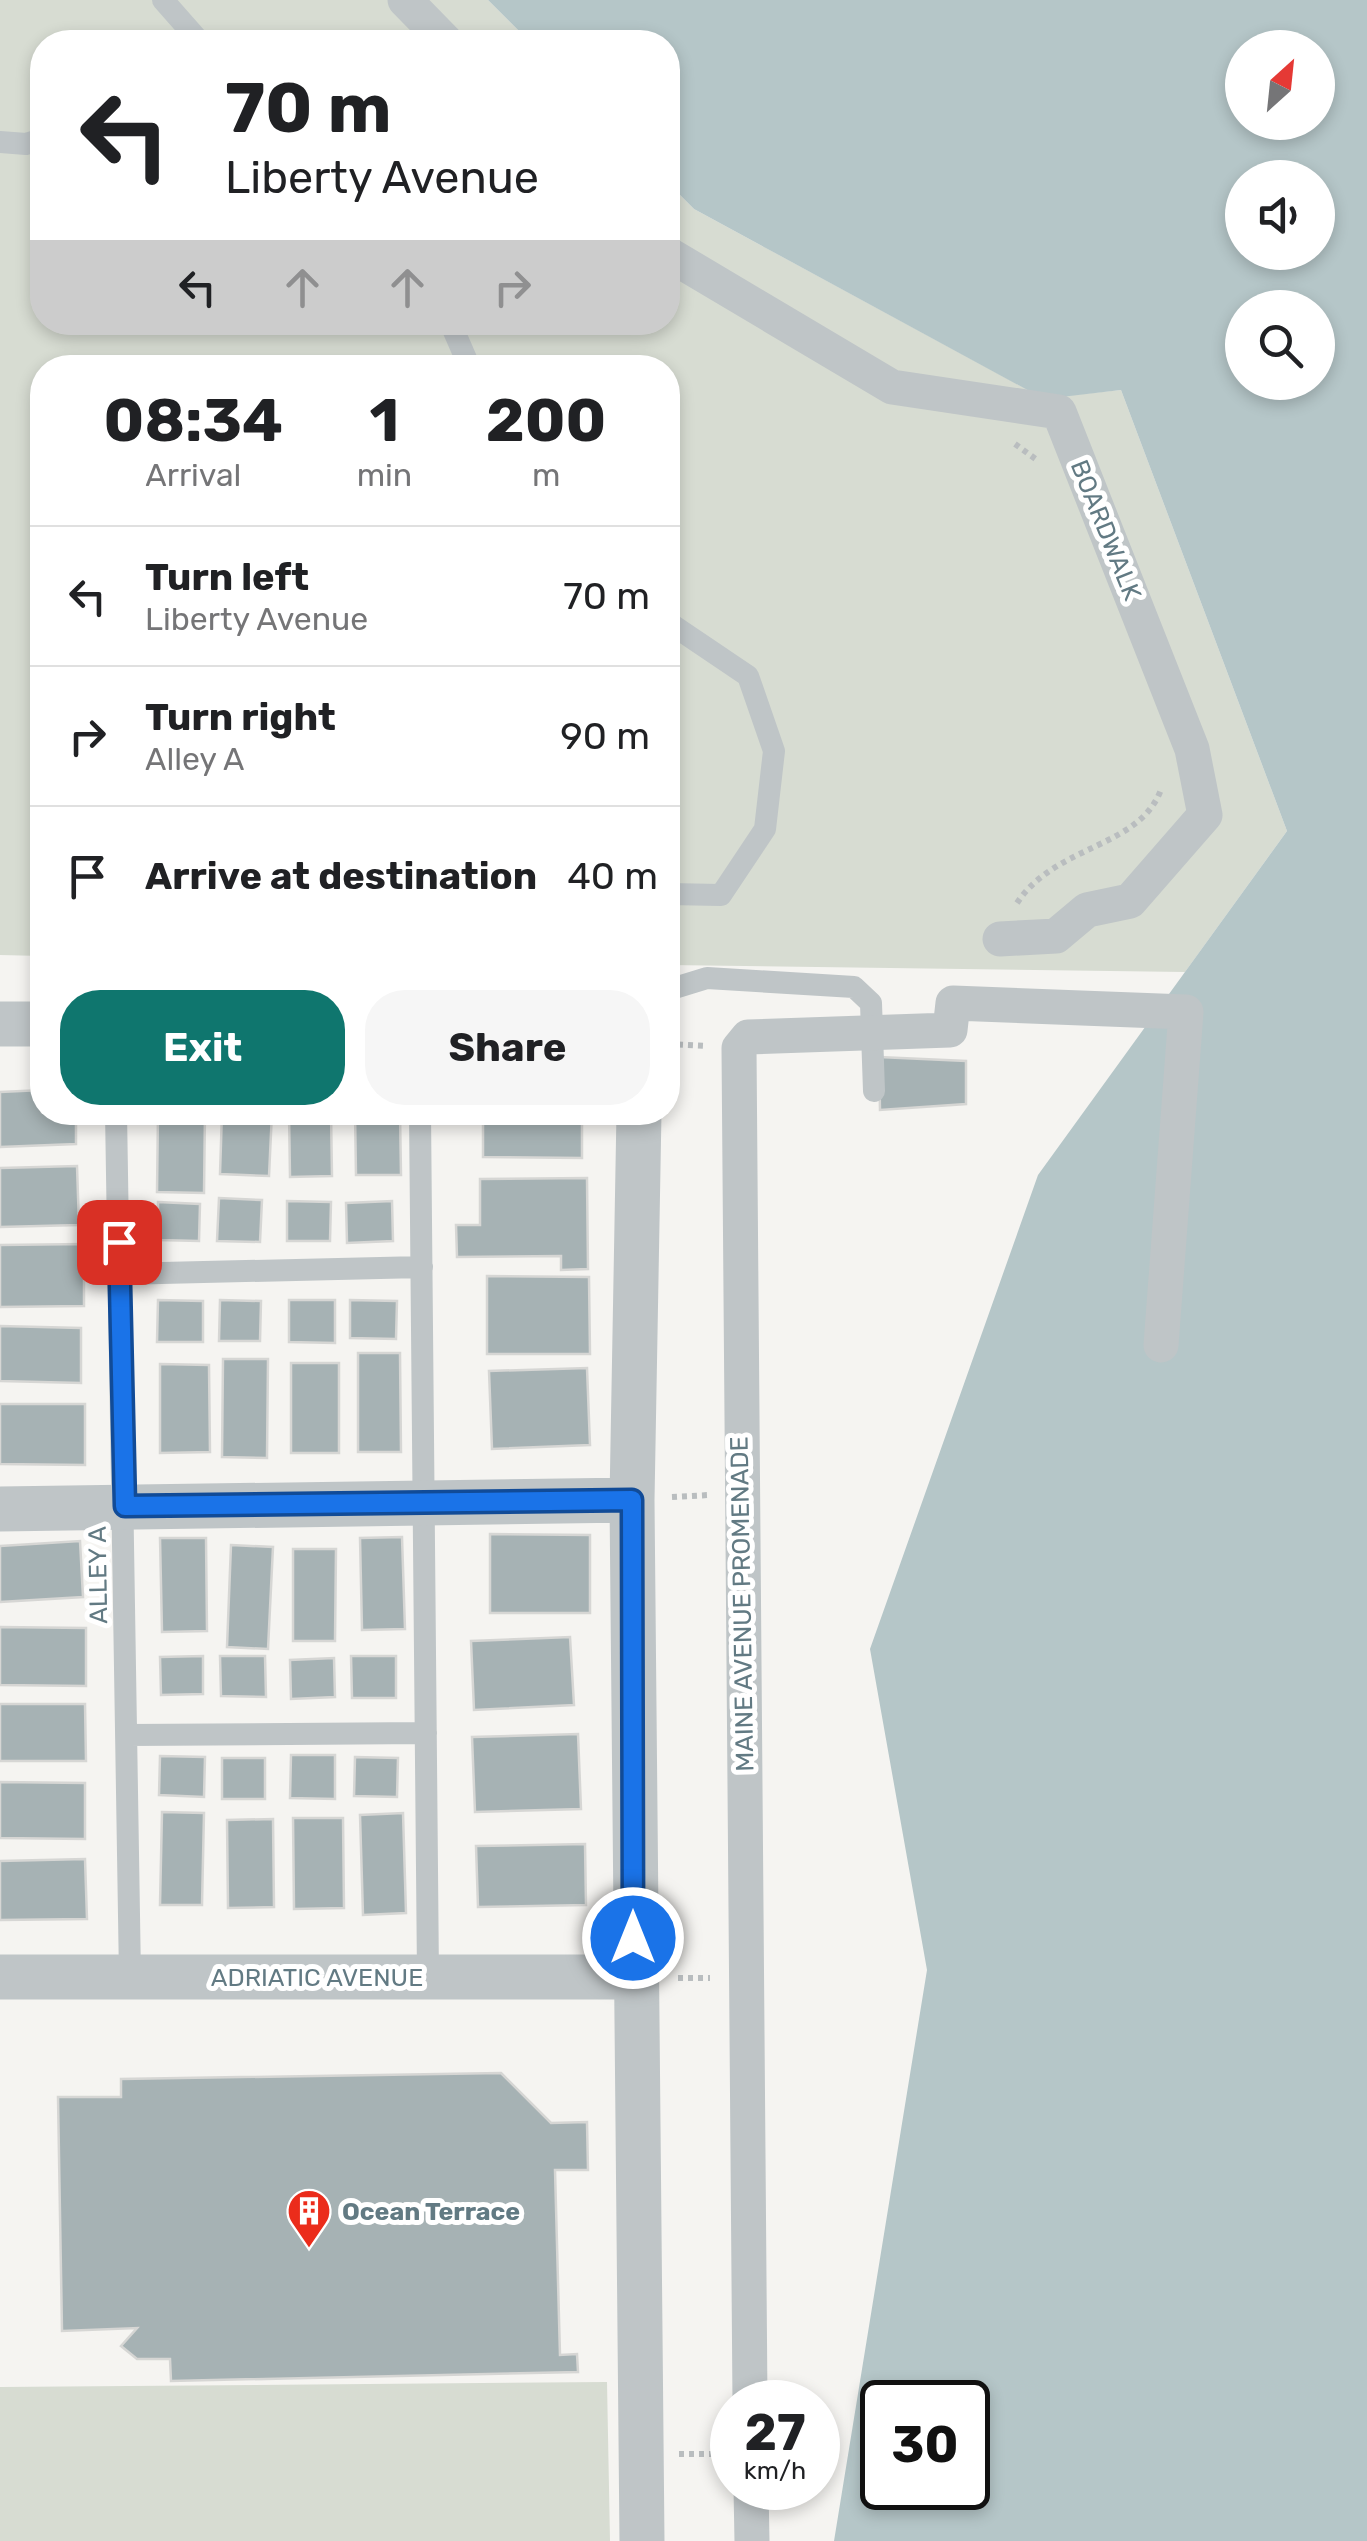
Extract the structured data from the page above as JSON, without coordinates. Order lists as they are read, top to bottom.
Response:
{
  "streets": {
    "street": ["BOARDWALK", "MAINE AVENUE PROMENADE", "ADRIATIC AVENUE"],
    "lane": ["ALLEY A"]
  },
  "crossings": [
    ["ALLEY A", "ADRIATIC AVENUE"]
  ],
  "places": {
    "building": ["Ocean Terrace"]
  },
  "north": "top right",
  "page": {
    "turn": ["70 m", "Liberty Avenue"],
    "eta": [
      "08:34",
      "Arrival",
      "1",
      "min",
      "200",
      "m"
    ],
    "list": [
      {
        "name": "Turn left",
        "note": "Liberty Avenue",
        "value": "70 m"
      },
      {
        "name": "Turn right",
        "note": "Alley A",
        "value": "90 m"
      },
      {
        "name": "Arrive at destination",
        "value": "40 m"
      }
    ],
    "buttons": ["Exit", "Share"],
    "speed": "27 km/h",
    "limit": "30"
  }
}
